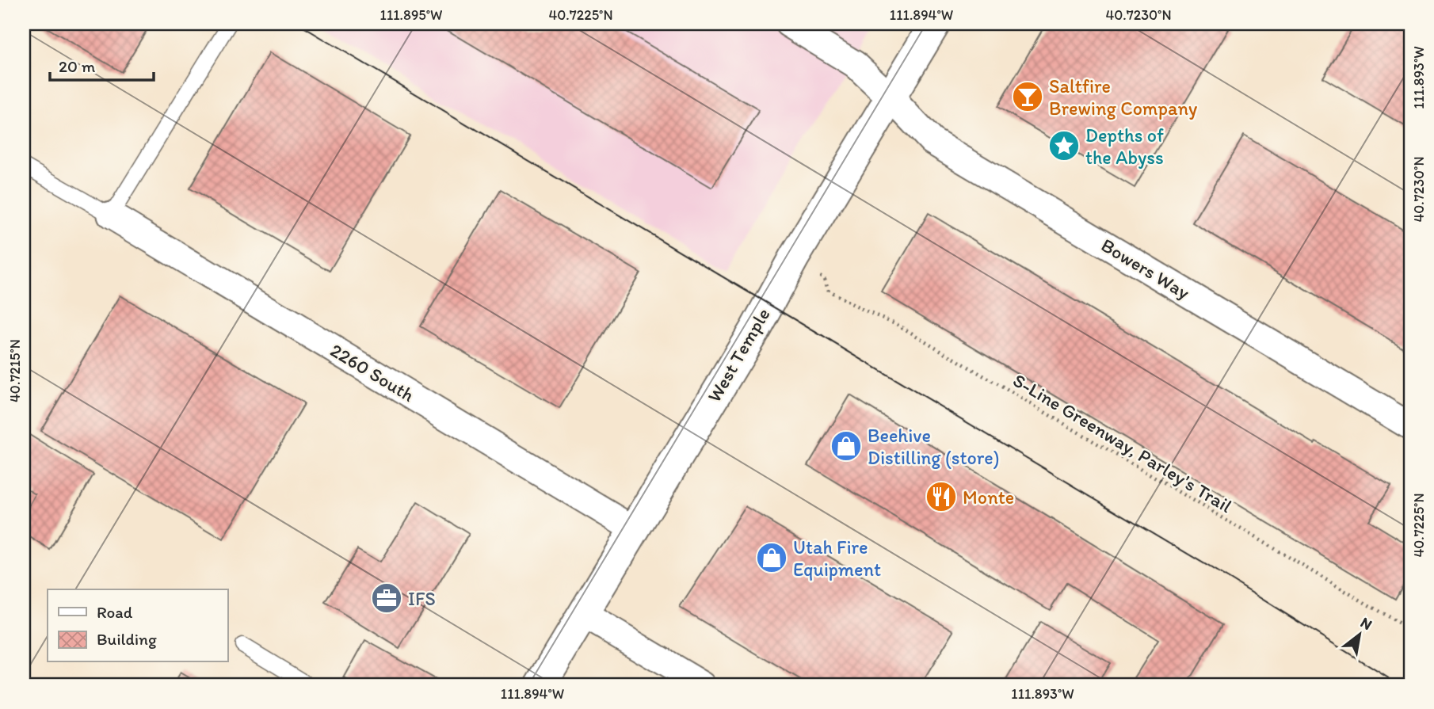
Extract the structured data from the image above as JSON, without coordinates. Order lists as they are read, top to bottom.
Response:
{
  "streets": {
    "street": ["Bowers Way", "West Temple", "2260 South"],
    "path": ["S-Line Greenway, Parley's Trail"]
  },
  "crossings": [
    ["Bowers Way", "West Temple"],
    ["West Temple", "2260 South"]
  ],
  "places": {
    "bar": ["Saltfire Brewing Company"],
    "place": ["Depths of the Abyss"],
    "shop": ["Beehive Distilling (store)", "Utah Fire Equipment"],
    "restaurant": ["Monte"],
    "office": ["IFS"]
  },
  "legend": ["Road", "Building"],
  "scale_bar": "20 m",
  "north": "top right",
  "coordinates": [
    "111.895°W",
    "40.7225°N",
    "111.894°W",
    "40.7230°N",
    "111.893°W",
    "40.7215°N"
  ]
}
